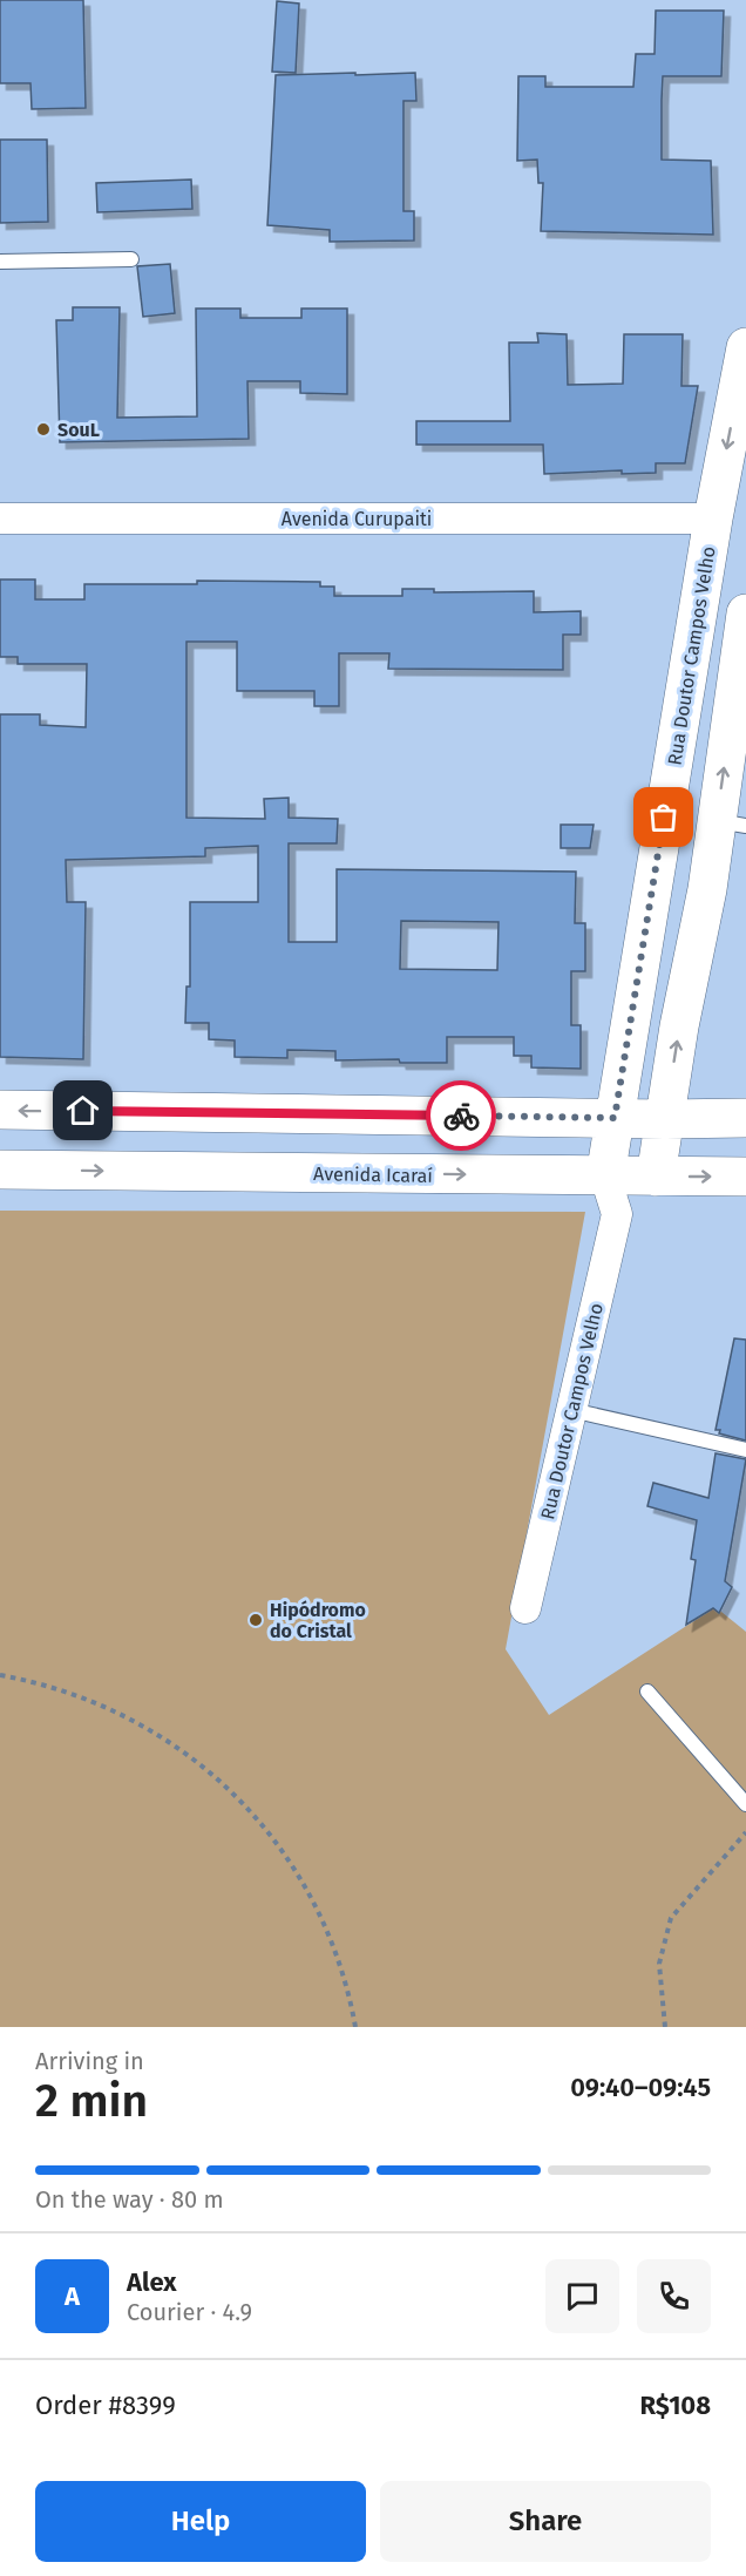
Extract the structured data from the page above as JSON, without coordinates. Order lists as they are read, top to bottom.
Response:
{
  "streets": {
    "main road": ["Rua Doutor Campos Velho", "Avenida Icaraí"],
    "street": ["Avenida Curupaiti"]
  },
  "crossings": [
    ["Avenida Curupaiti", "Rua Doutor Campos Velho"],
    ["Rua Doutor Campos Velho", "Avenida Icaraí"]
  ],
  "places": ["SouL", "Hipódromo do Cristal"],
  "page": {
    "heading": ["2 min", "Arriving in", "09:40–09:45"],
    "panel": [
      "Alex",
      "Courier · 4.9",
      "Order #8399",
      "R$108"
    ],
    "bar": "On the way · 80 m",
    "round": "A",
    "buttons": ["Help", "Share"]
  }
}
